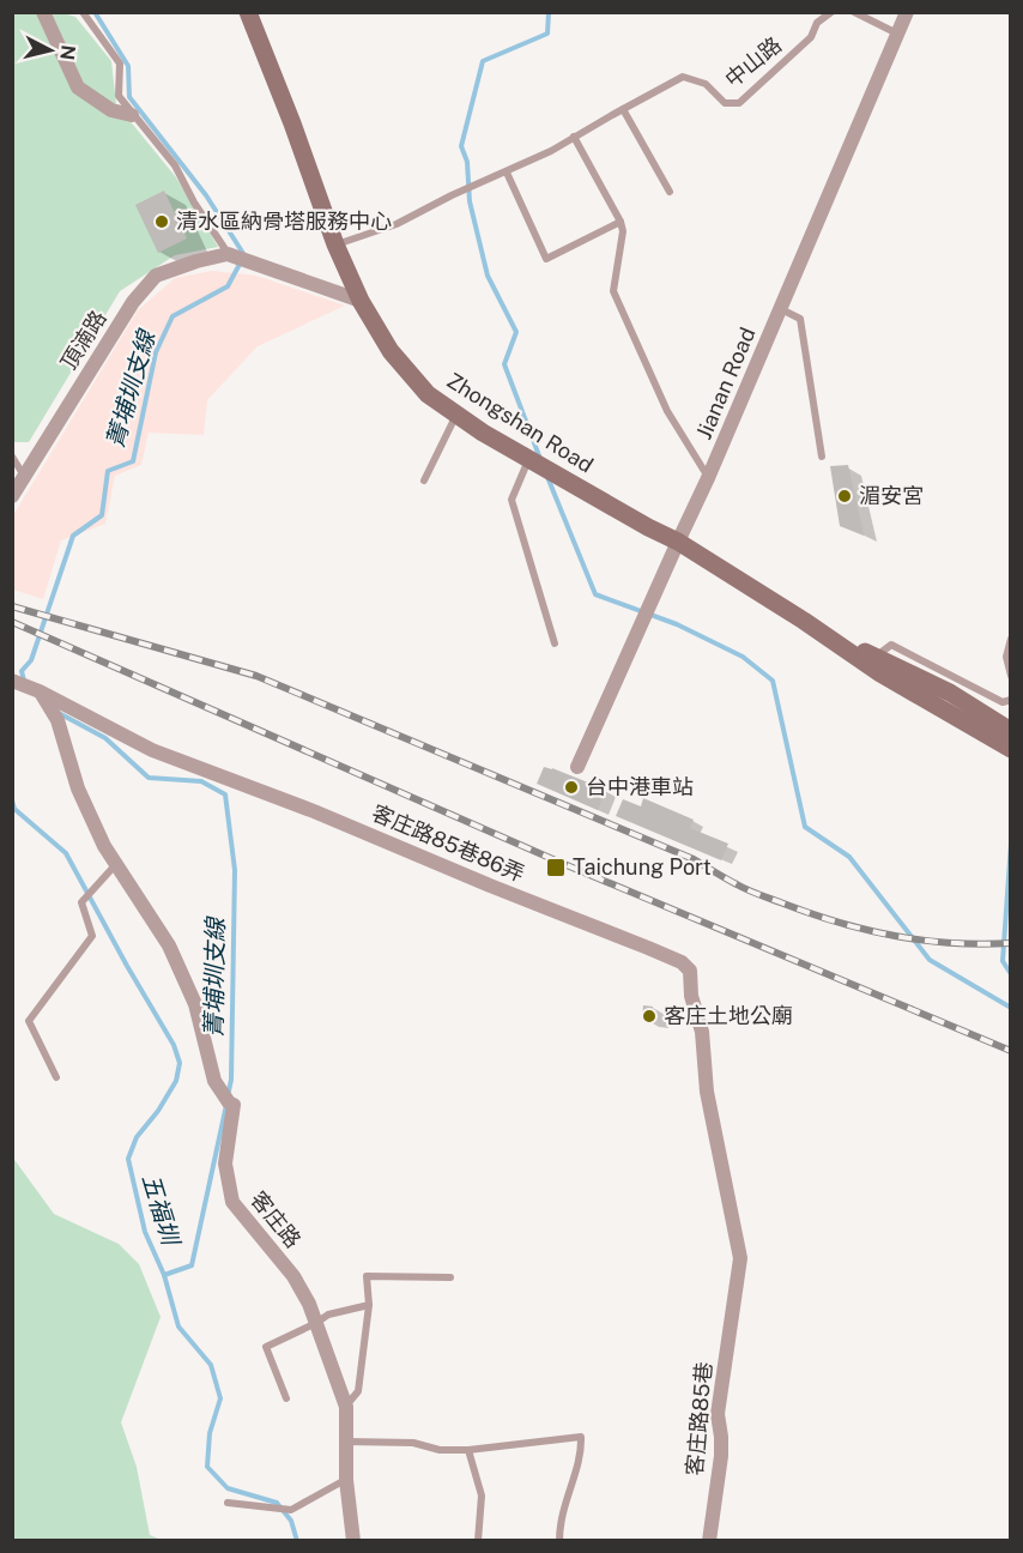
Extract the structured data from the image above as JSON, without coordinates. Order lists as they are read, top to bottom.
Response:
{
  "streets": {
    "street": [
      "頂湳路",
      "Jianan Road",
      "Zhongshan Road",
      "客庄路85巷86弄",
      "客庄路",
      "客庄路85巷"
    ],
    "lane": ["中山路"]
  },
  "crossings": [
    ["中山路", "Zhongshan Road"],
    ["Jianan Road", "Zhongshan Road"],
    ["客庄路85巷86弄", "客庄路"],
    ["客庄路85巷86弄", "客庄路85巷"]
  ],
  "water": ["菁埔圳支線", "五福圳"],
  "places": {
    "other": [
      "清水區納骨塔服務中心",
      "湄安宮",
      "台中港車站",
      "客庄土地公廟"
    ],
    "transit": ["Taichung Port"]
  },
  "north": "right"
}
